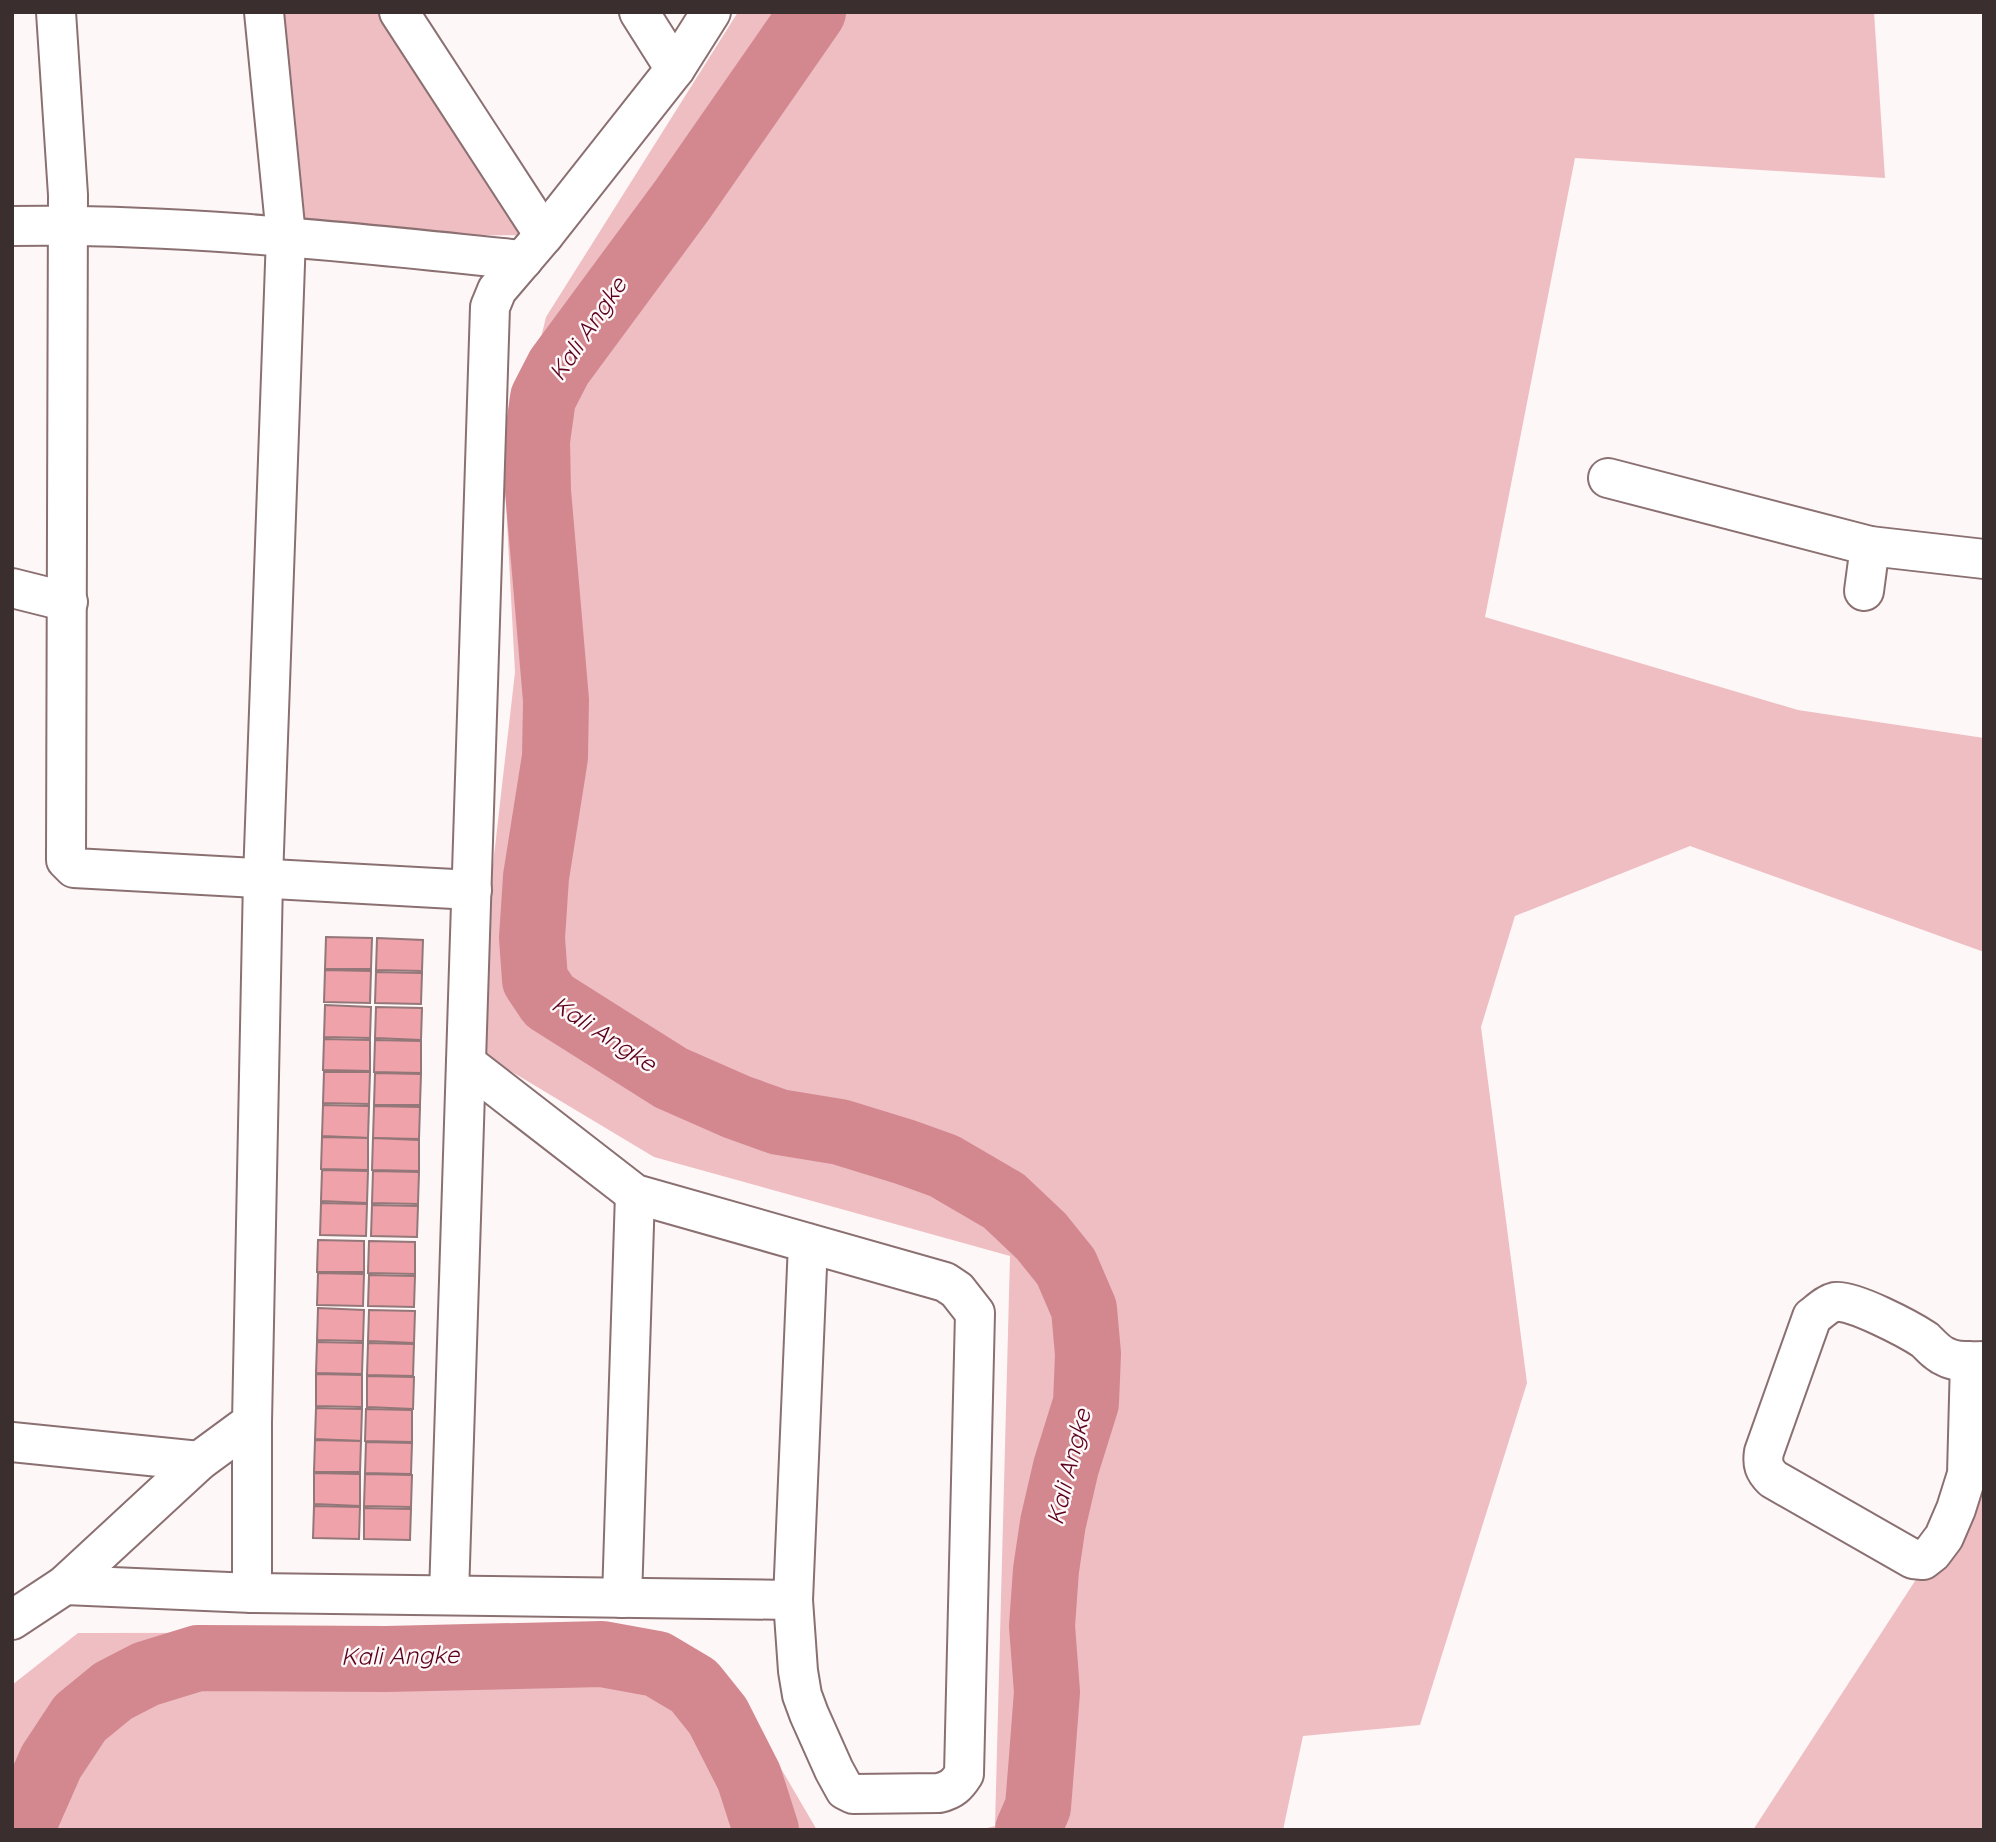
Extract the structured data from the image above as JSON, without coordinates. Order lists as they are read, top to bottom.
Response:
{
  "water": ["Kali Angke"]
}
